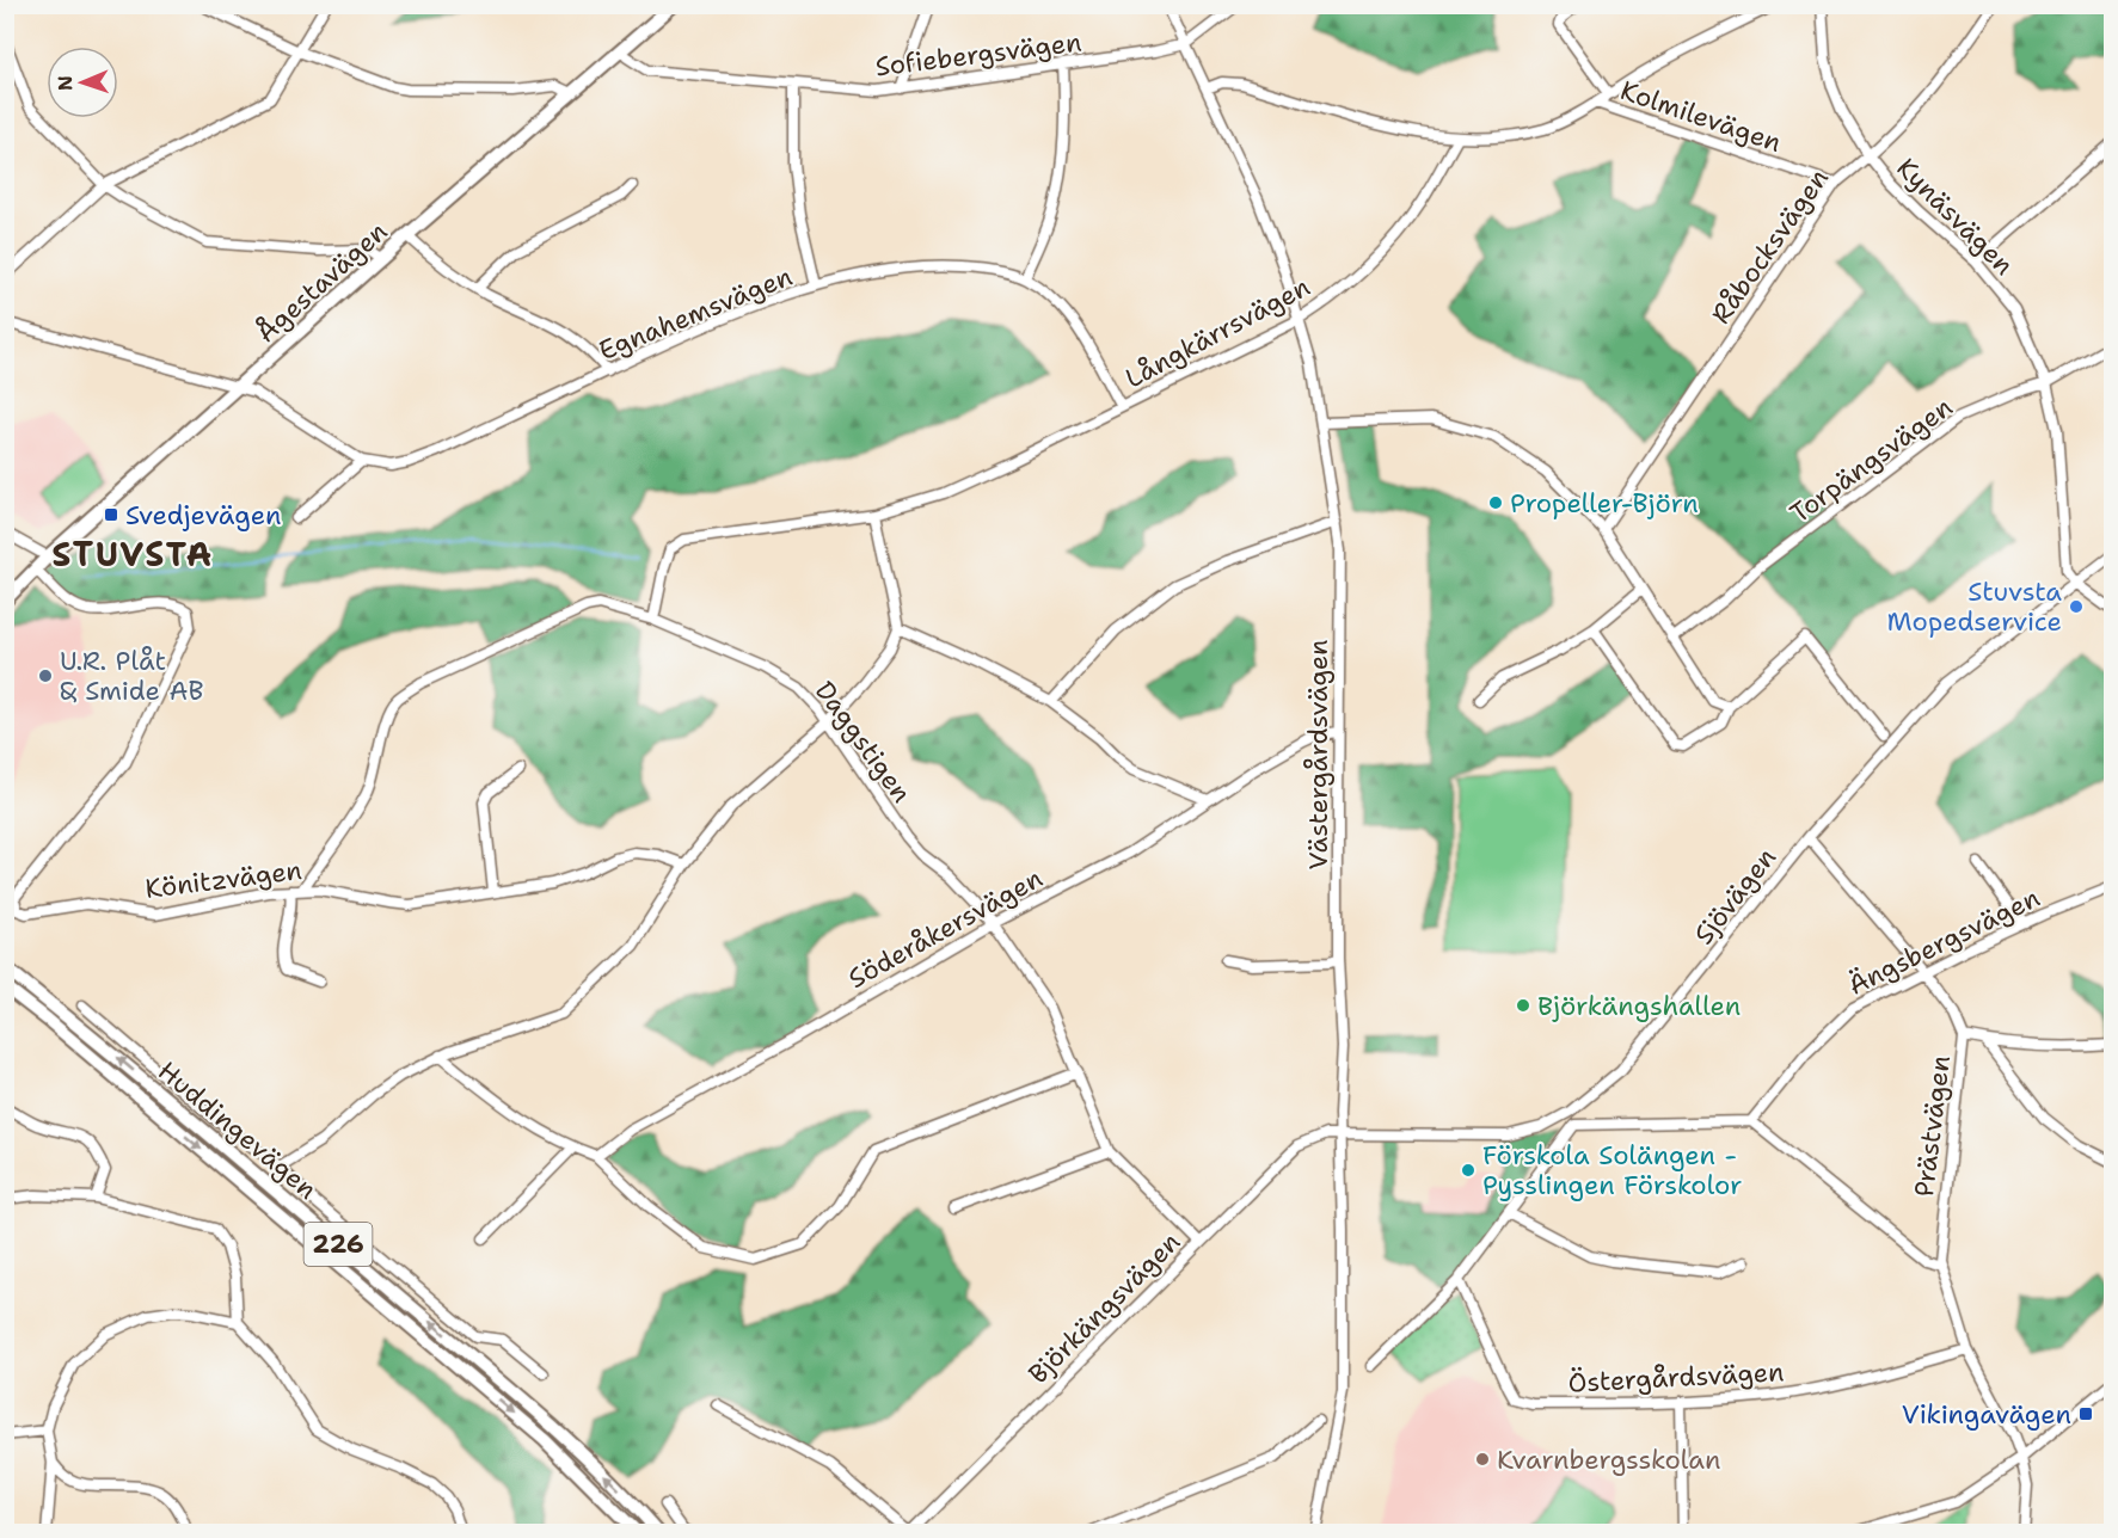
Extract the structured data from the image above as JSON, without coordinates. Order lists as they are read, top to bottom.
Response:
{
  "streets": {
    "main road": ["Ågestavägen", "Huddingevägen", "226"],
    "street": [
      "Sofiebergsvägen",
      "Kolmilevägen",
      "Kynäsvägen",
      "Råbocksvägen",
      "Egnahemsvägen",
      "Långkärrsvägen",
      "Torpängsvägen",
      "Daggstigen",
      "Västergårdsvägen",
      "Könitzvägen",
      "Sjövägen",
      "Söderåkersvägen",
      "Ängsbergsvägen",
      "Prästvägen",
      "Björkängsvägen",
      "Östergårdsvägen"
    ]
  },
  "crossings": [
    ["Sofiebergsvägen", "Västergårdsvägen"],
    ["Kolmilevägen", "Råbocksvägen"],
    ["Kynäsvägen", "Råbocksvägen"],
    ["Kynäsvägen", "Torpängsvägen"],
    ["Kynäsvägen", "Sjövägen"],
    ["Ågestavägen", "Könitzvägen"],
    ["Egnahemsvägen", "Långkärrsvägen"],
    ["Långkärrsvägen", "Daggstigen"],
    ["Långkärrsvägen", "Västergårdsvägen"],
    ["Daggstigen", "Könitzvägen"],
    ["Daggstigen", "Söderåkersvägen"],
    ["Daggstigen", "Björkängsvägen"],
    ["Västergårdsvägen", "Sjövägen"],
    ["Västergårdsvägen", "Söderåkersvägen"],
    ["Västergårdsvägen", "Björkängsvägen"],
    ["Sjövägen", "Prästvägen"],
    ["Sjövägen", "Björkängsvägen"],
    ["Ängsbergsvägen", "Prästvägen"],
    ["Prästvägen", "Östergårdsvägen"]
  ],
  "districts": ["STUVSTA"],
  "places": {
    "other": [
      "Propeller-Björn",
      "Stuvsta Mopedservice",
      "U.R. Plåt & Smide AB",
      "Björkängshallen",
      "Förskola Solängen - Pysslingen Förskolor",
      "Kvarnbergsskolan"
    ],
    "transit": ["Svedjevägen", "Vikingavägen"]
  },
  "north": "left"
}
